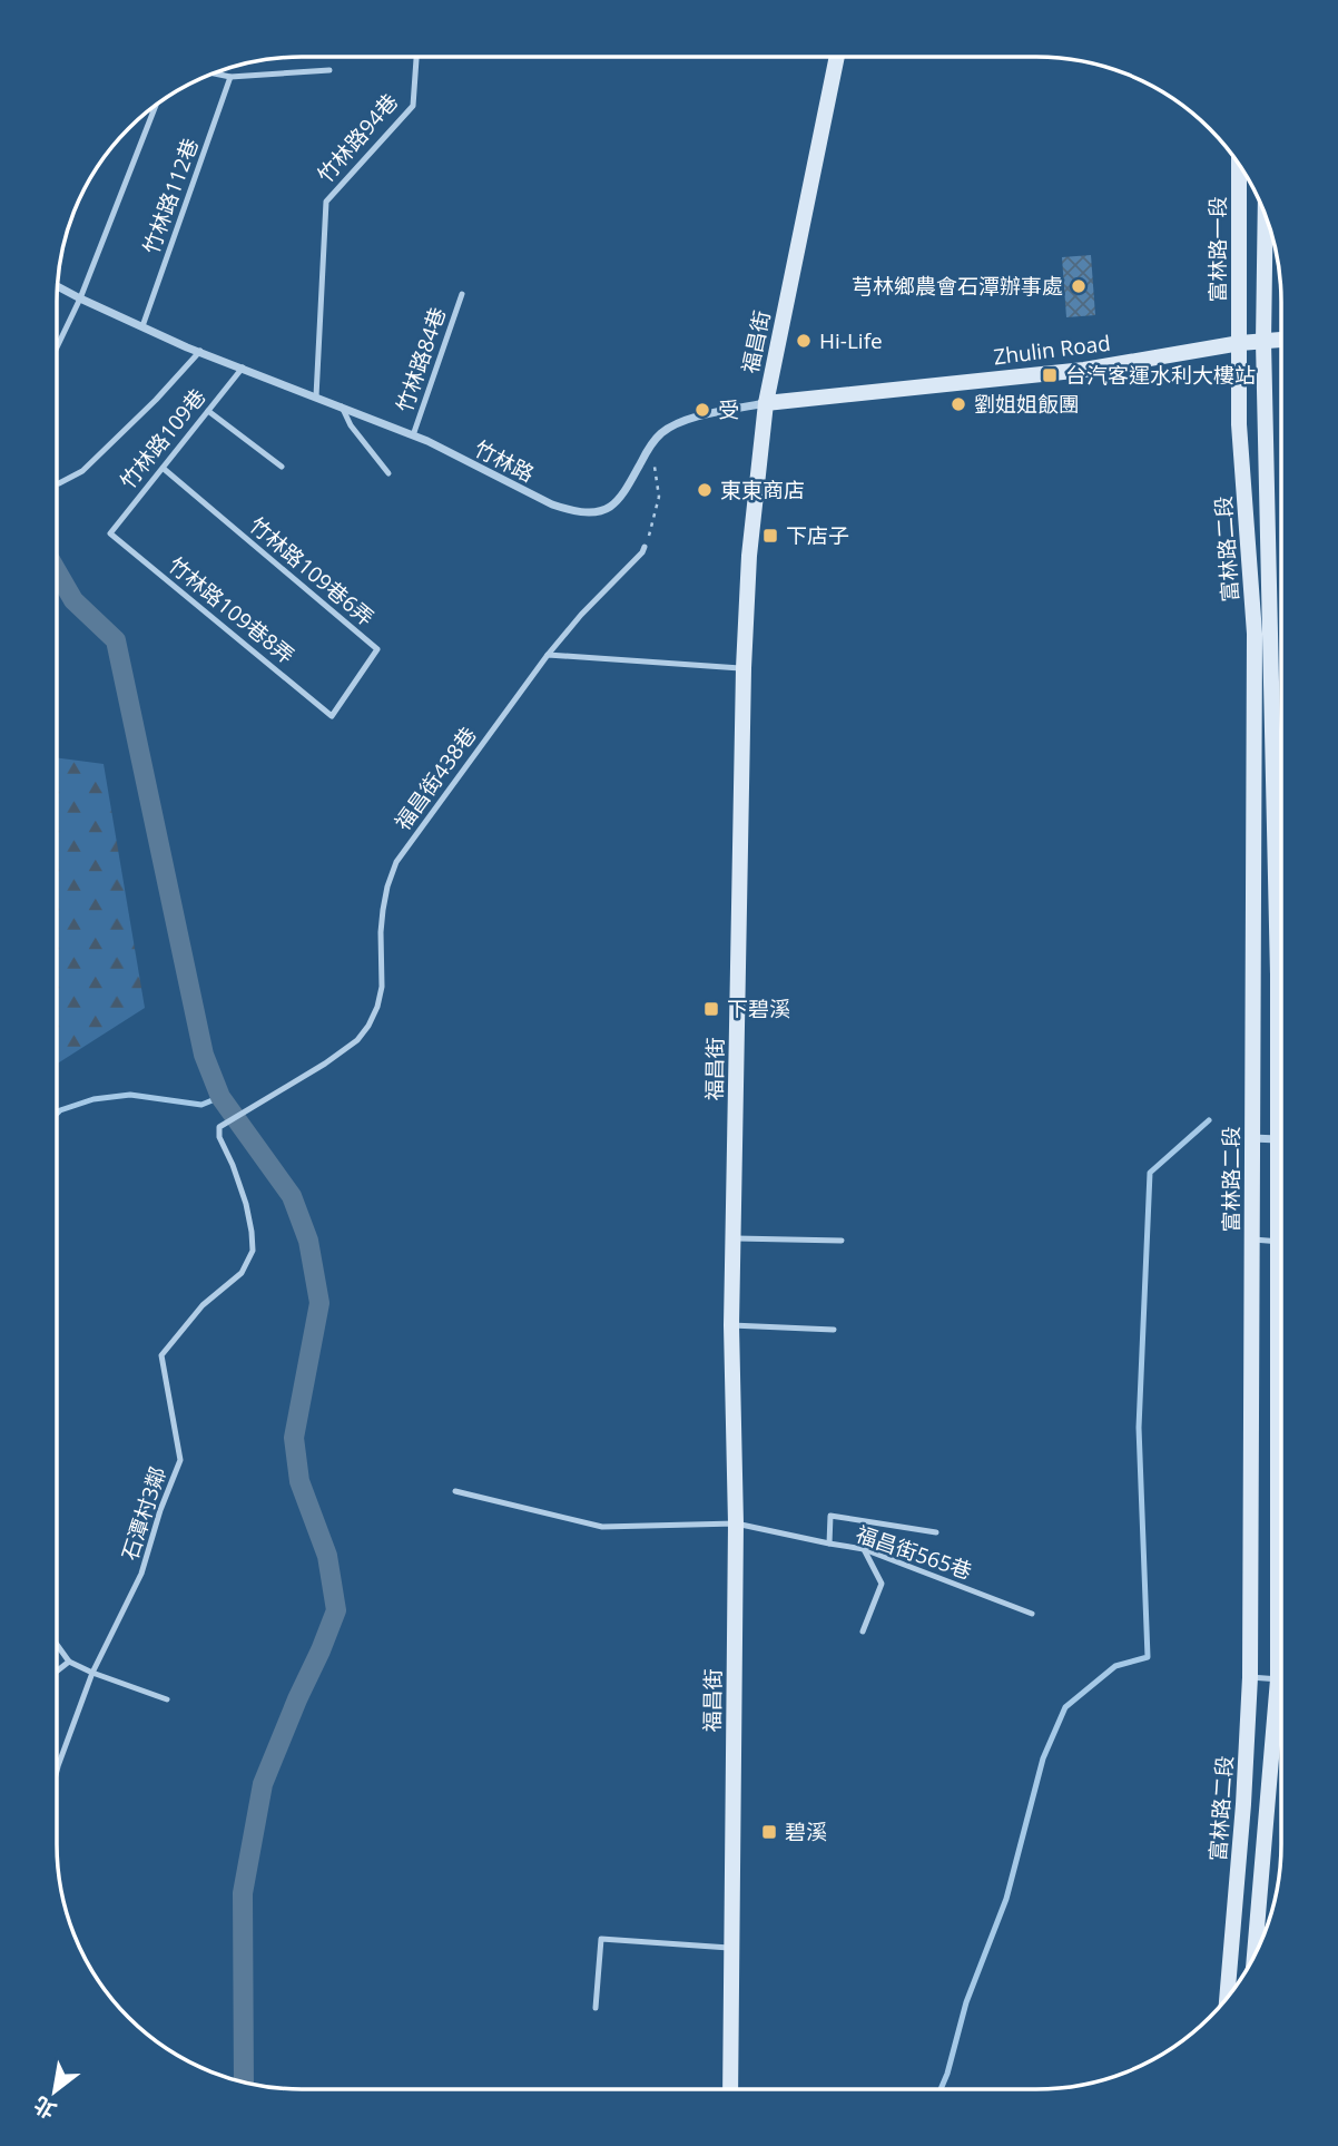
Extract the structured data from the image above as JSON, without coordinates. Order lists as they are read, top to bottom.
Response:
{
  "streets": {
    "main road": [
      "富林路一段",
      "福昌街",
      "Zhulin Road",
      "富林路二段"
    ],
    "street": ["竹林路"],
    "lane": [
      "竹林路94巷",
      "竹林路112巷",
      "竹林路84巷",
      "竹林路109巷",
      "竹林路109巷6弄",
      "竹林路109巷8弄",
      "福昌街438巷",
      "石潭村3鄰",
      "福昌街565巷"
    ]
  },
  "crossings": [
    ["竹林路94巷", "竹林路"],
    ["竹林路112巷", "竹林路"],
    ["富林路一段", "Zhulin Road"],
    ["富林路一段", "富林路二段"],
    ["福昌街", "Zhulin Road"],
    ["福昌街", "竹林路"],
    ["福昌街", "福昌街565巷"],
    ["Zhulin Road", "竹林路"],
    ["Zhulin Road", "富林路二段"],
    ["竹林路84巷", "竹林路"],
    ["竹林路109巷", "竹林路"],
    ["竹林路109巷", "竹林路109巷6弄"],
    ["竹林路109巷", "竹林路109巷8弄"],
    ["竹林路109巷6弄", "竹林路109巷8弄"],
    ["福昌街438巷", "石潭村3鄰"]
  ],
  "places": {
    "other": [
      "芎林鄉農會石潭辦事處",
      "Hi-Life",
      "劉姐姐飯團",
      "受",
      "東東商店"
    ],
    "transit": [
      "台汽客運水利大樓站",
      "下店子",
      "下碧溪",
      "碧溪"
    ]
  },
  "north": "bottom left"
}
